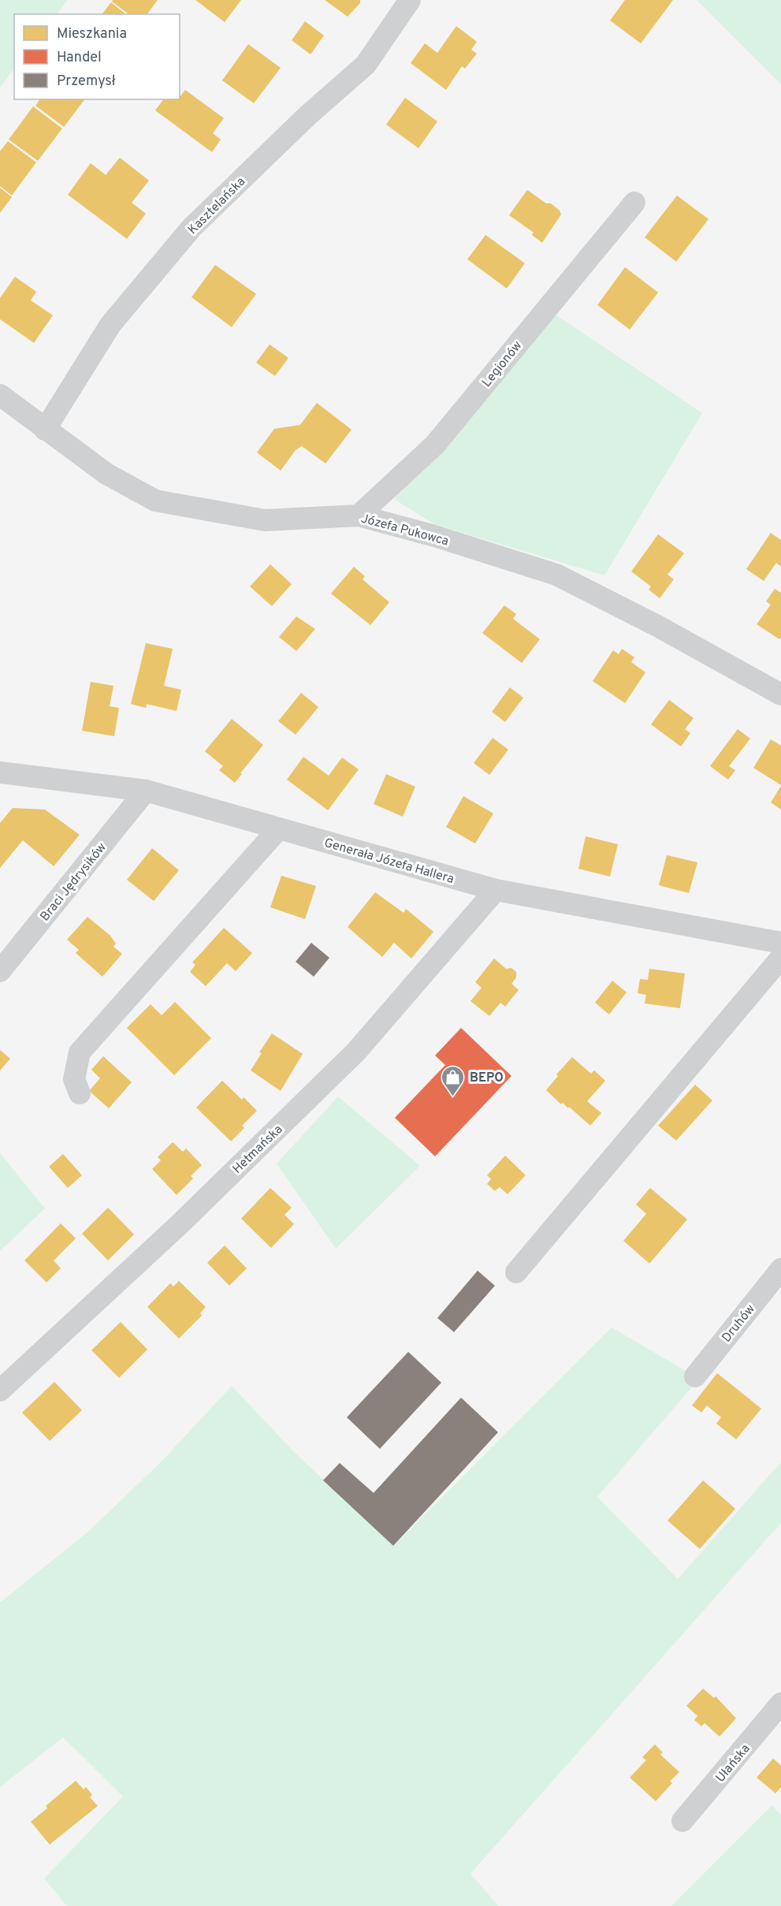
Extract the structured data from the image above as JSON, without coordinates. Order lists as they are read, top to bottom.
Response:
{
  "streets": {
    "street": [
      "Kasztelańska",
      "Legionów",
      "Józefa Pukowca",
      "Generała Józefa Hallera",
      "Braci Jędrysików",
      "Hetmańska",
      "Druhów",
      "Ułańska"
    ]
  },
  "crossings": [
    ["Kasztelańska", "Józefa Pukowca"],
    ["Legionów", "Józefa Pukowca"],
    ["Generała Józefa Hallera", "Braci Jędrysików"],
    ["Generała Józefa Hallera", "Hetmańska"]
  ],
  "places": {
    "shop": ["BEPO"]
  },
  "legend": ["Mieszkania", "Handel", "Przemysł"]
}
